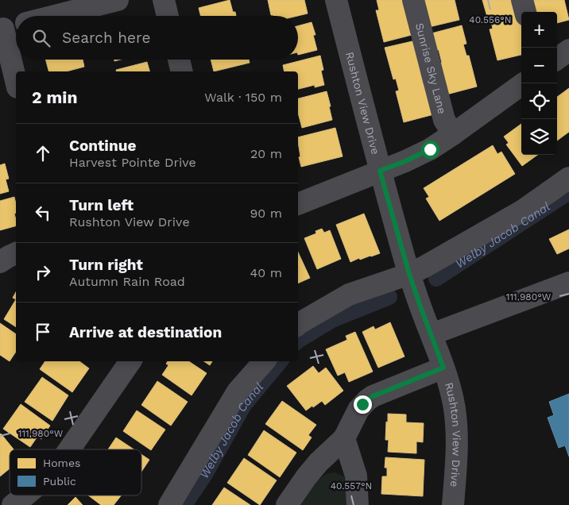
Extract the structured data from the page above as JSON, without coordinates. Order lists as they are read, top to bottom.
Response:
{
  "streets": {
    "street": ["Sunrise Sky Lane", "Rushton View Drive"]
  },
  "water": ["Welby Jacob Canal"],
  "legend": ["Homes", "Public"],
  "page": {
    "map_buttons": ["+", "−"],
    "search": "Search here",
    "heading": ["2 min", "Walk · 150 m"],
    "list": [
      ["Continue", "Harvest Pointe Drive", "20 m"],
      ["Turn left", "Rushton View Drive", "90 m"],
      ["Turn right", "Autumn Rain Road", "40 m"],
      "Arrive at destination"
    ]
  },
  "coordinates": ["40.556°N", "111.980°W", "40.557°N"]
}
